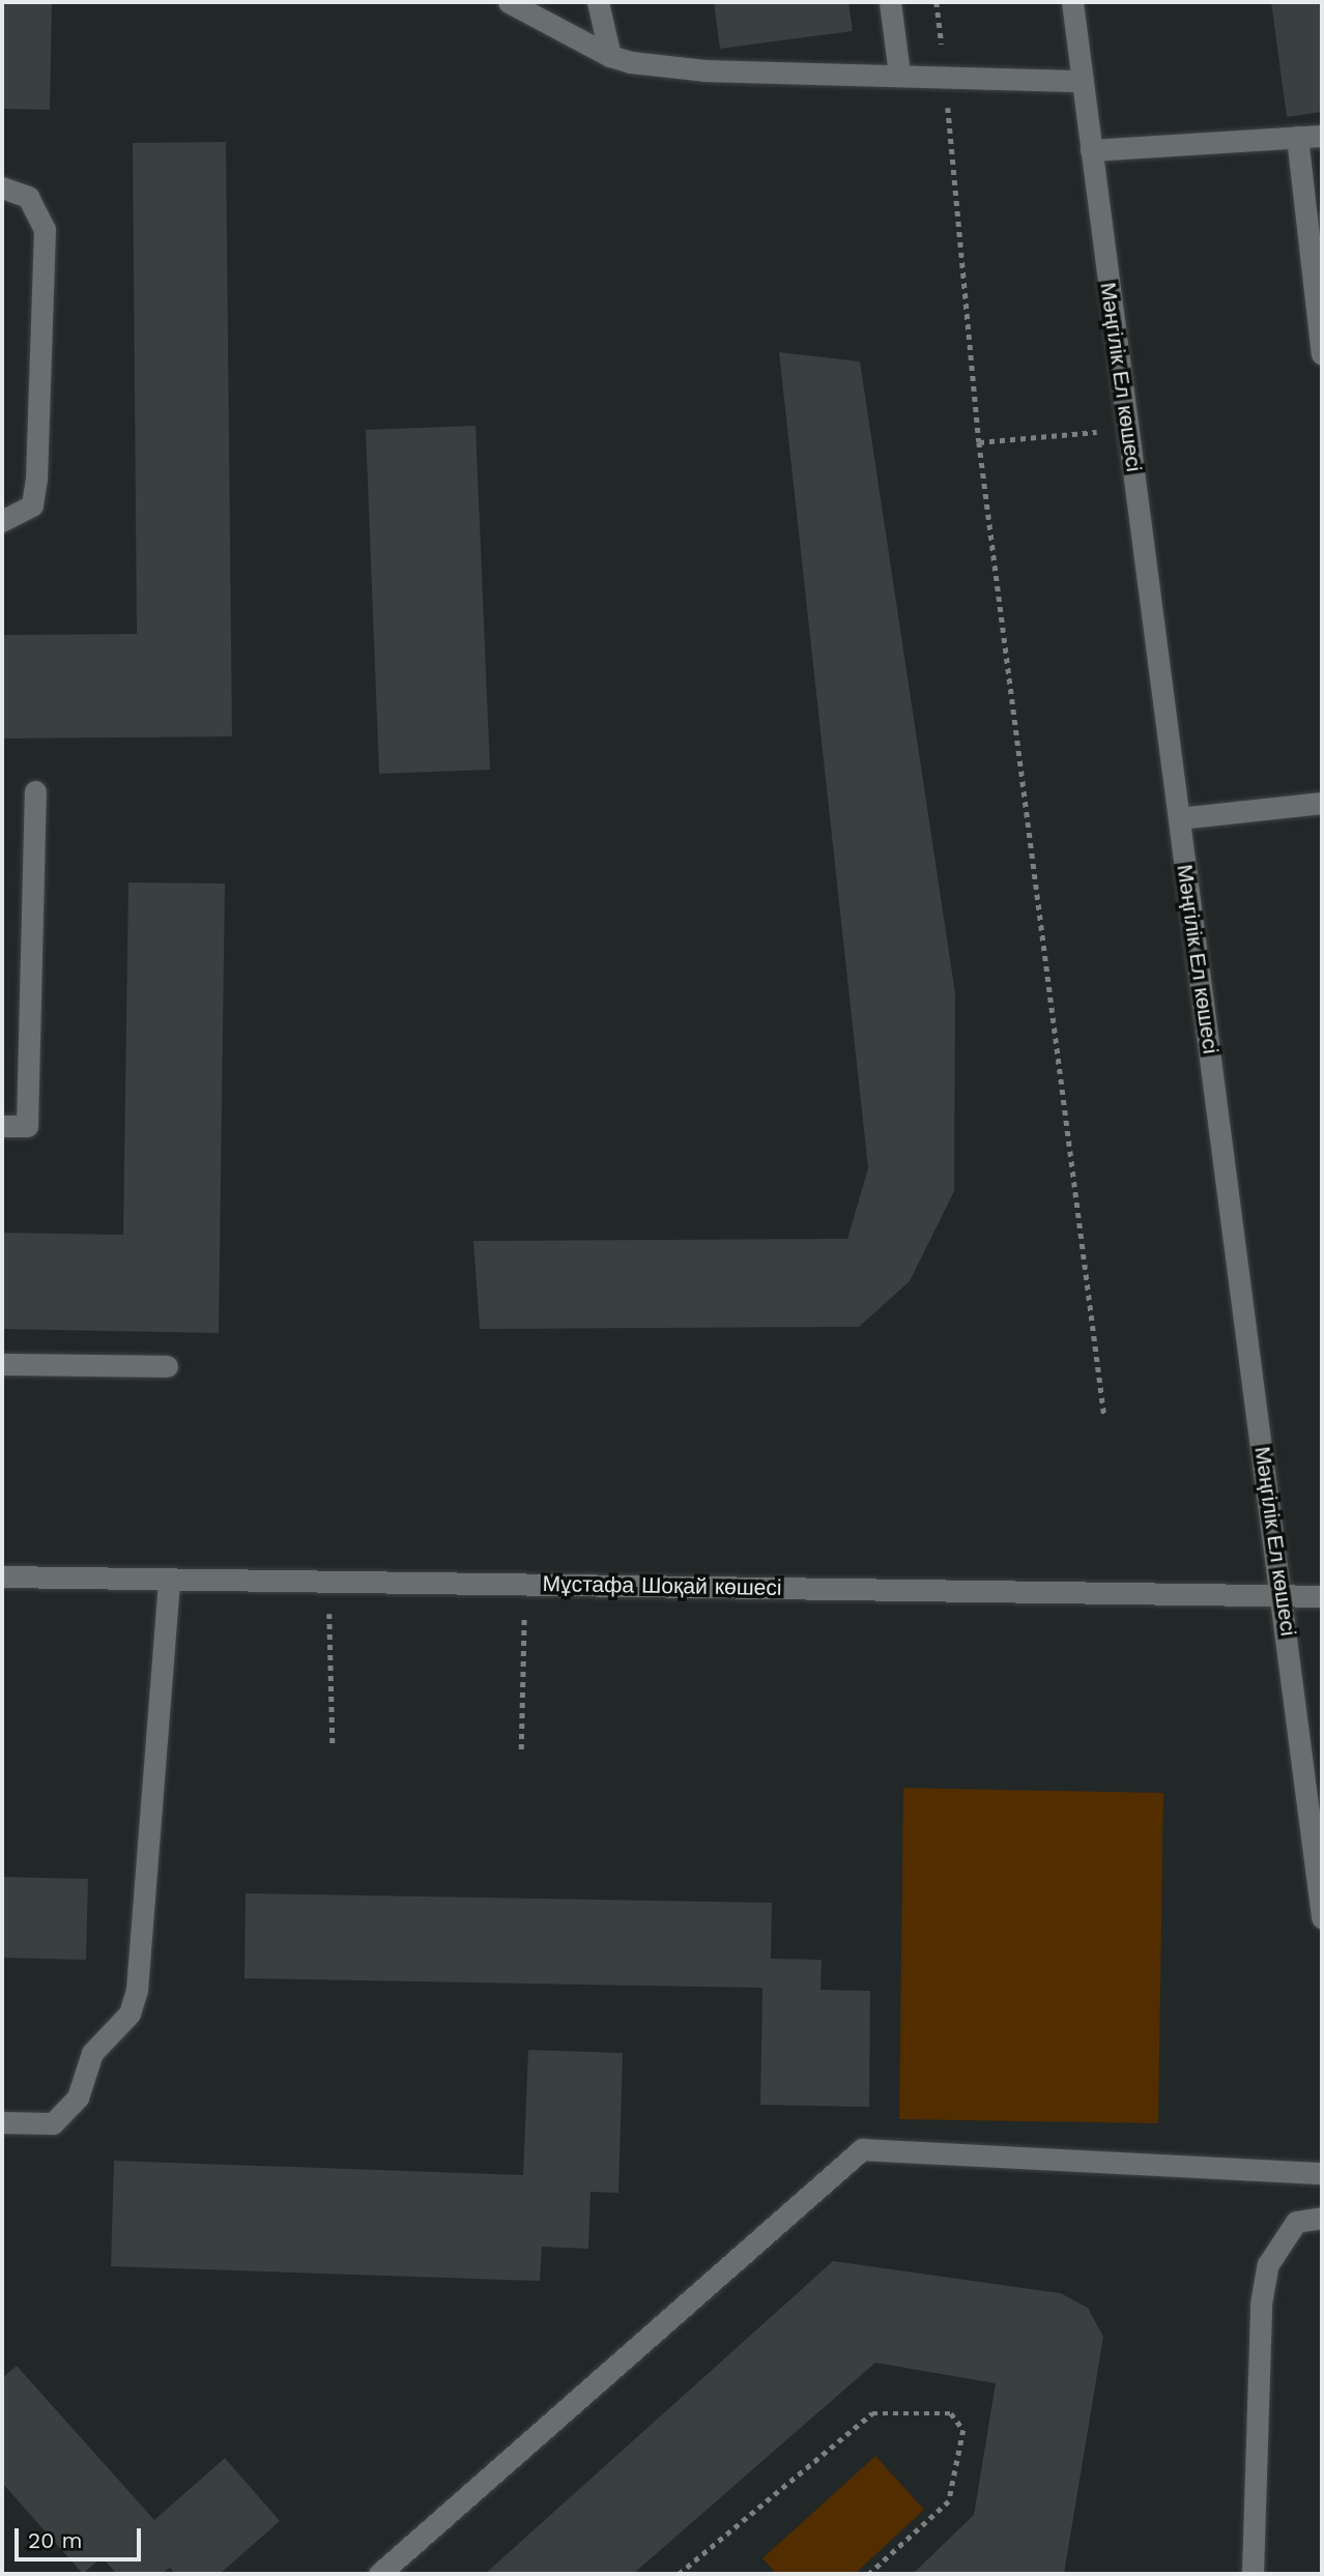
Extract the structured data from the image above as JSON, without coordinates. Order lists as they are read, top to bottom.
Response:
{
  "streets": {
    "street": ["Мәңгілік Ел көшесі", "Мұстафа Шоқай көшесі"]
  },
  "crossings": [
    ["Мәңгілік Ел көшесі", "Мұстафа Шоқай көшесі"]
  ],
  "scale_bar": "20 m"
}
